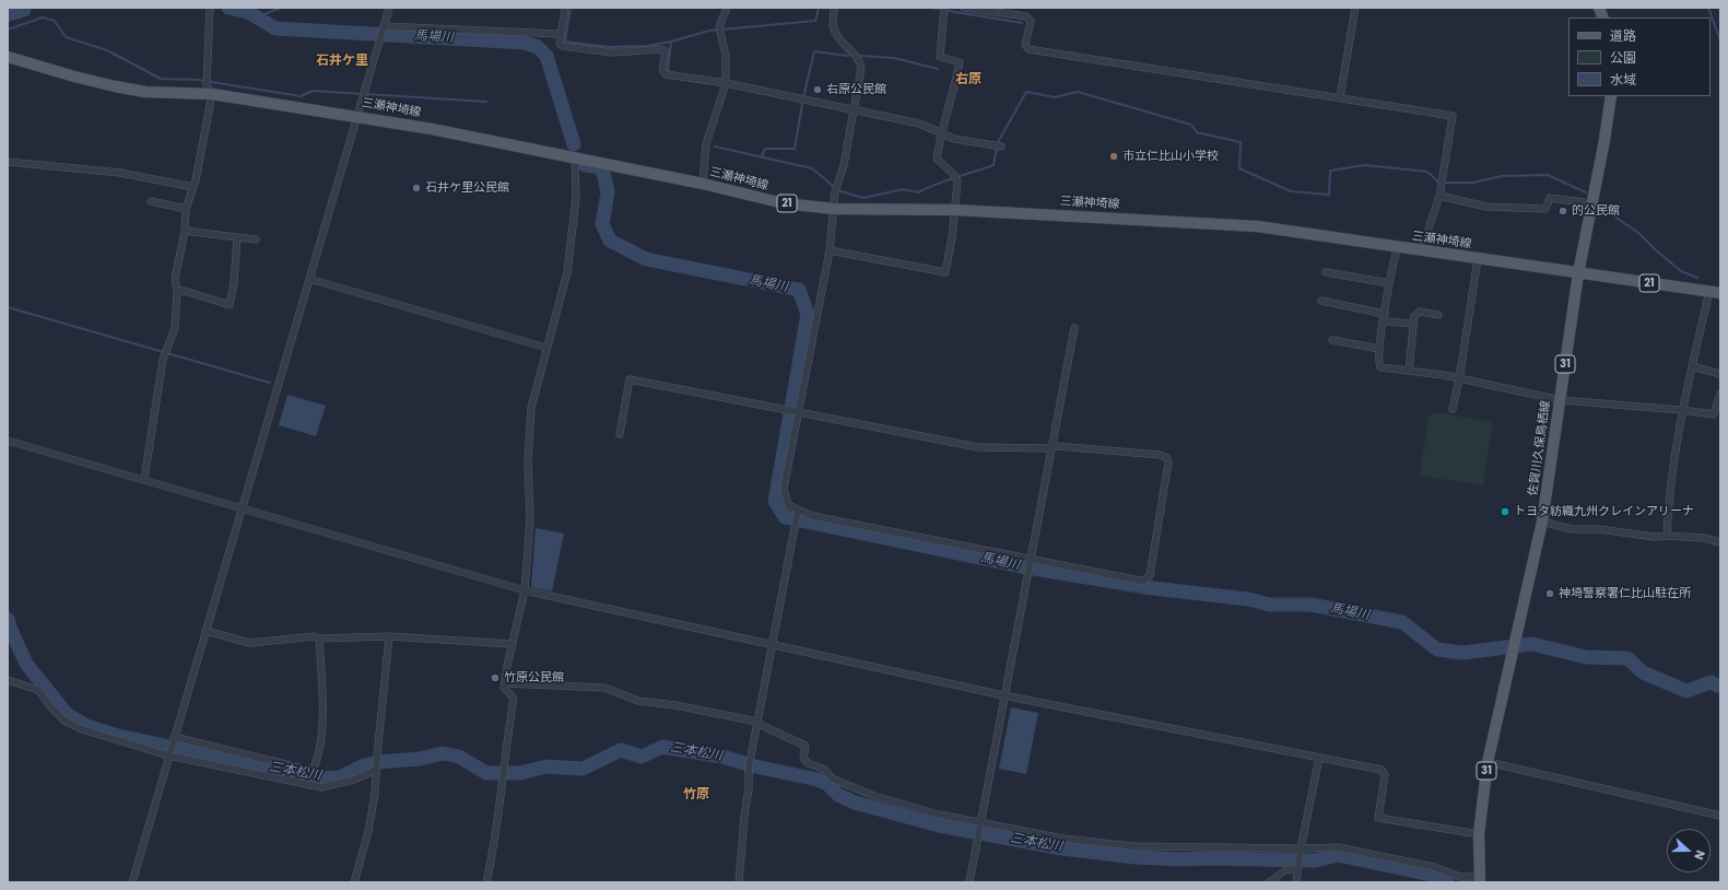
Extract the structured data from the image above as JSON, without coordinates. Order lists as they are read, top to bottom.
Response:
{
  "streets": {
    "main road": [
      "三瀬神埼線",
      "21",
      "31",
      "佐賀川久保鳥栖線"
    ]
  },
  "crossings": [
    ["三瀬神埼線", "21"],
    ["三瀬神埼線", "佐賀川久保鳥栖線"],
    ["21", "佐賀川久保鳥栖線"]
  ],
  "districts": ["石井ケ里", "右原", "竹原"],
  "water": ["馬場川", "三本松川"],
  "places": [
    "右原公民館",
    "市立仁比山小学校",
    "石井ケ里公民館",
    "的公民館",
    "トヨタ紡織九州クレインアリーナ",
    "神埼警察署仁比山駐在所",
    "竹原公民館"
  ],
  "legend": ["道路", "公園", "水域"],
  "north": "right"
}
